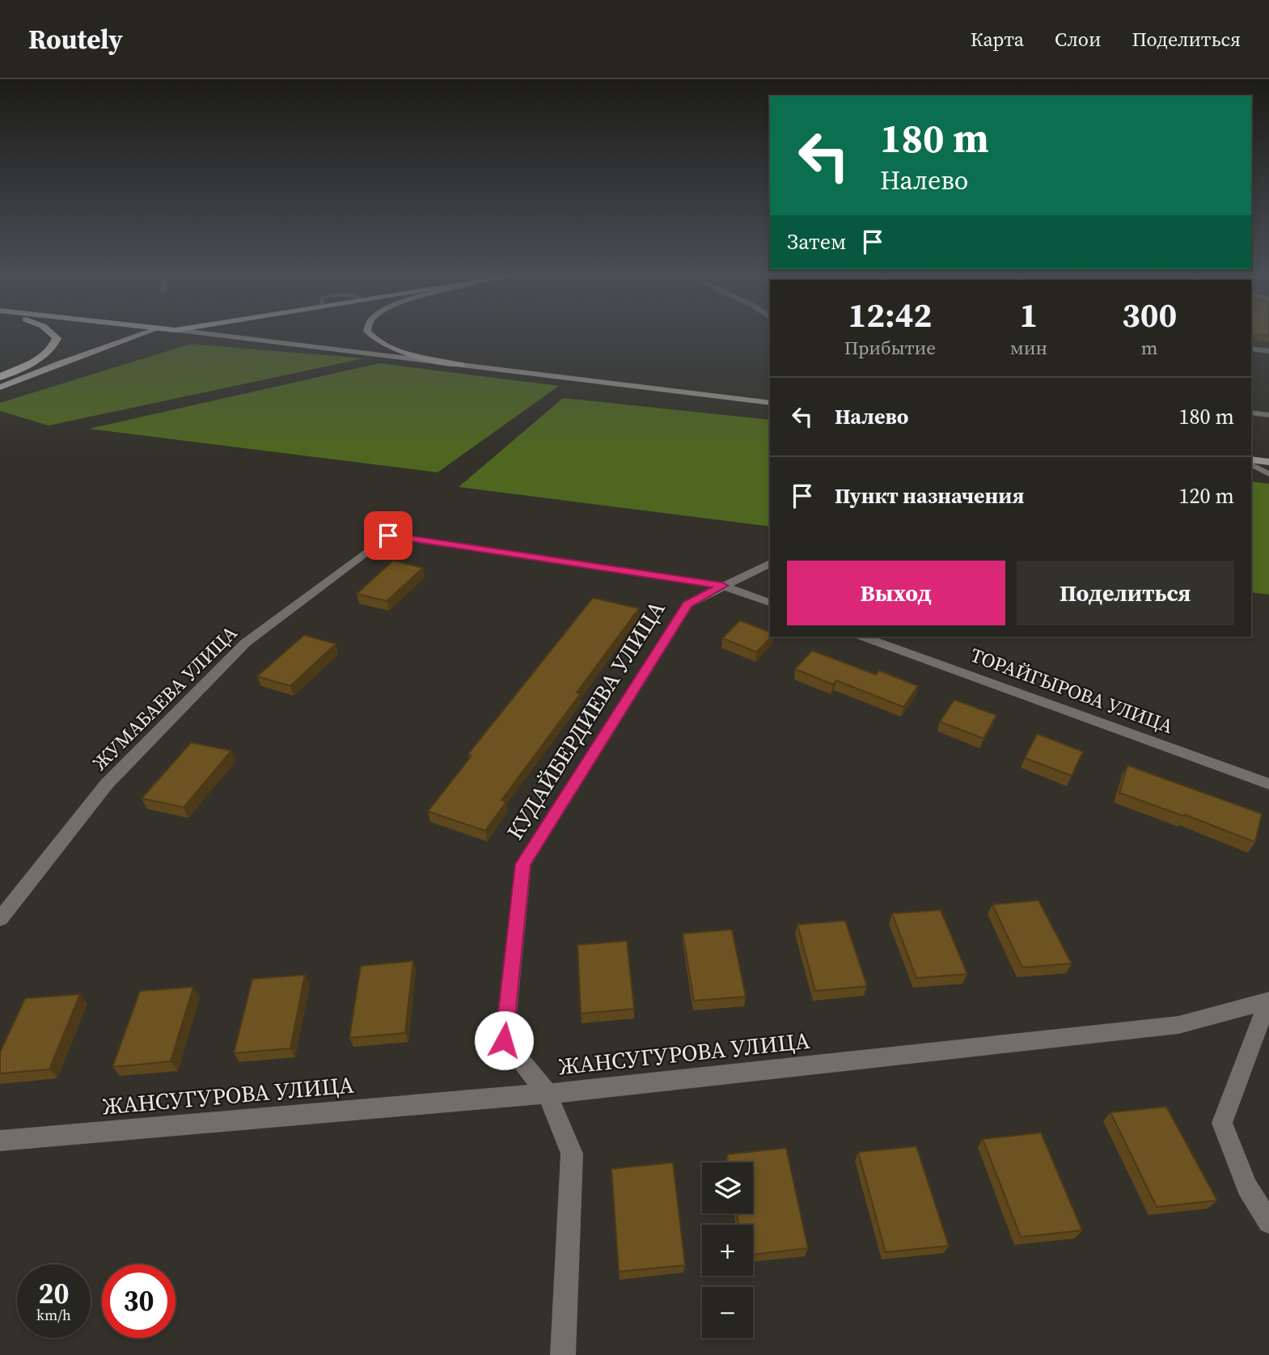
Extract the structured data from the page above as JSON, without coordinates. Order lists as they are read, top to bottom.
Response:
{
  "streets": {
    "street": [
      "ТОРАЙГЫРОВА УЛИЦА",
      "ЖУМАБАЕВА УЛИЦА",
      "КУДАЙБЕРДИЕВА УЛИЦА",
      "ЖАНСУГУРОВА УЛИЦА"
    ]
  },
  "crossings": [
    ["ЖУМАБАЕВА УЛИЦА", "КУДАЙБЕРДИЕВА УЛИЦА"],
    ["КУДАЙБЕРДИЕВА УЛИЦА", "ЖАНСУГУРОВА УЛИЦА"]
  ],
  "page": {
    "header": "Routely",
    "nav": ["Карта", "Слои", "Поделиться"],
    "turn": ["180 m", "Налево"],
    "then": "Затем",
    "eta": [
      "12:42",
      "Прибытие",
      "1",
      "мин",
      "300",
      "m"
    ],
    "list": [
      {
        "name": "Налево",
        "value": "180 m"
      },
      {
        "name": "Пункт назначения",
        "value": "120 m"
      }
    ],
    "buttons": ["Выход", "Поделиться"],
    "map_buttons": ["+", "−"],
    "speed": "20 km/h",
    "limit": "30"
  }
}
